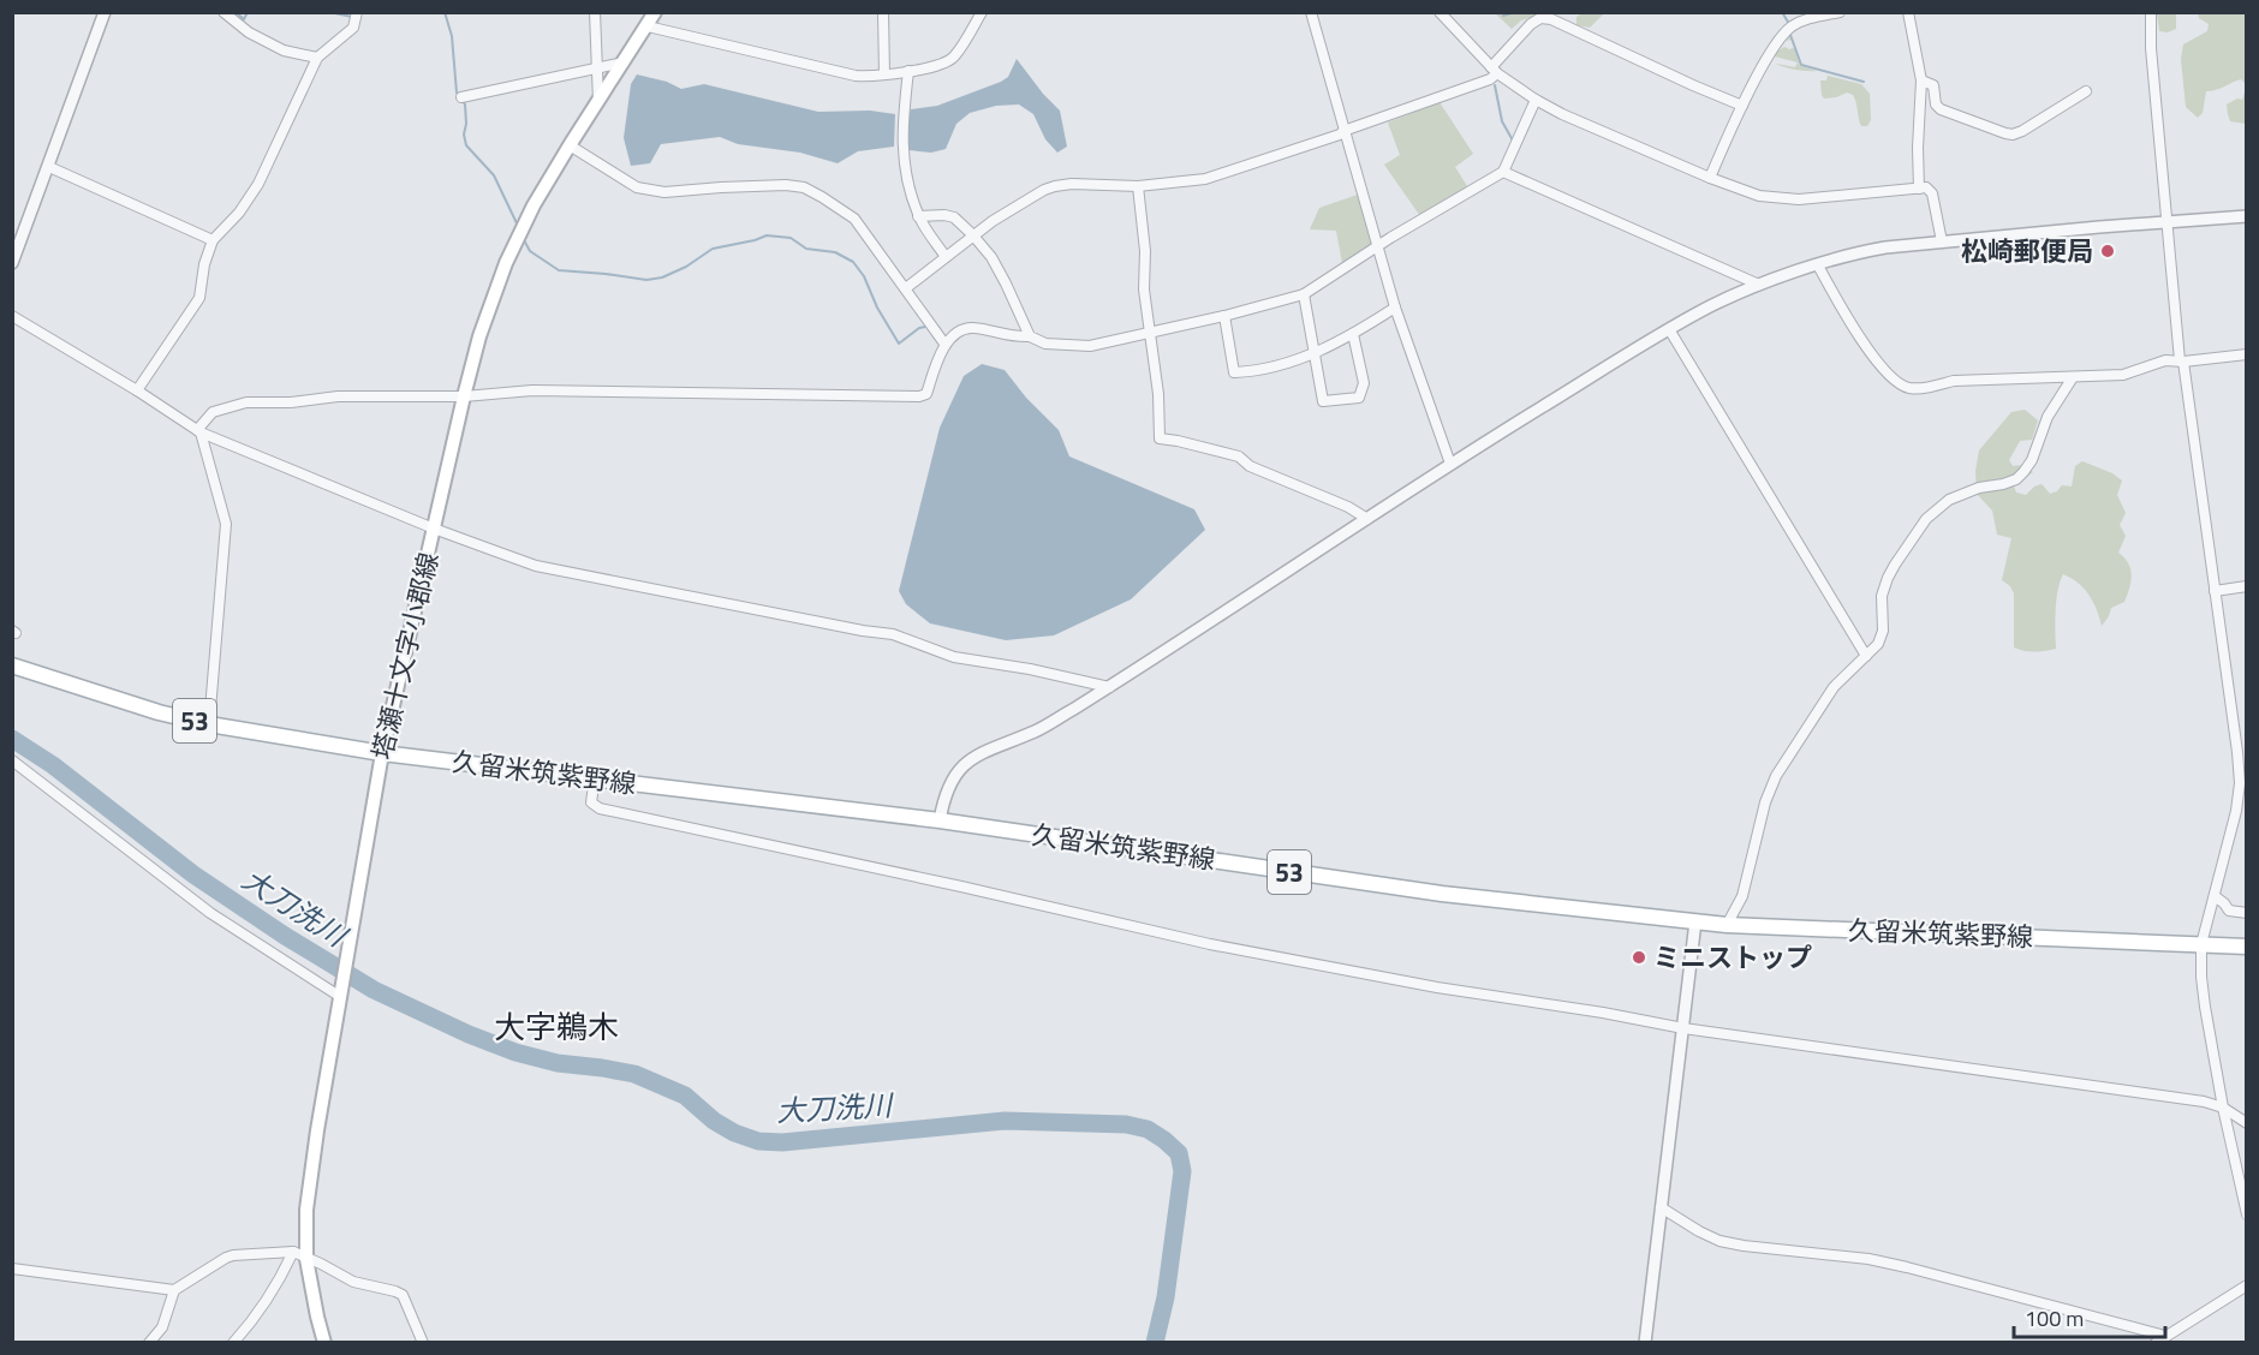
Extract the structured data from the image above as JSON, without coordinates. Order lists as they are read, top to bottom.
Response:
{
  "streets": {
    "main road": ["塔瀬十文字小郡線", "53", "久留米筑紫野線"]
  },
  "crossings": [
    ["塔瀬十文字小郡線", "久留米筑紫野線"]
  ],
  "districts": ["大字鵜木"],
  "water": ["大刀洗川"],
  "places": ["松崎郵便局", "ミニストップ"],
  "scale_bar": "100 m"
}
